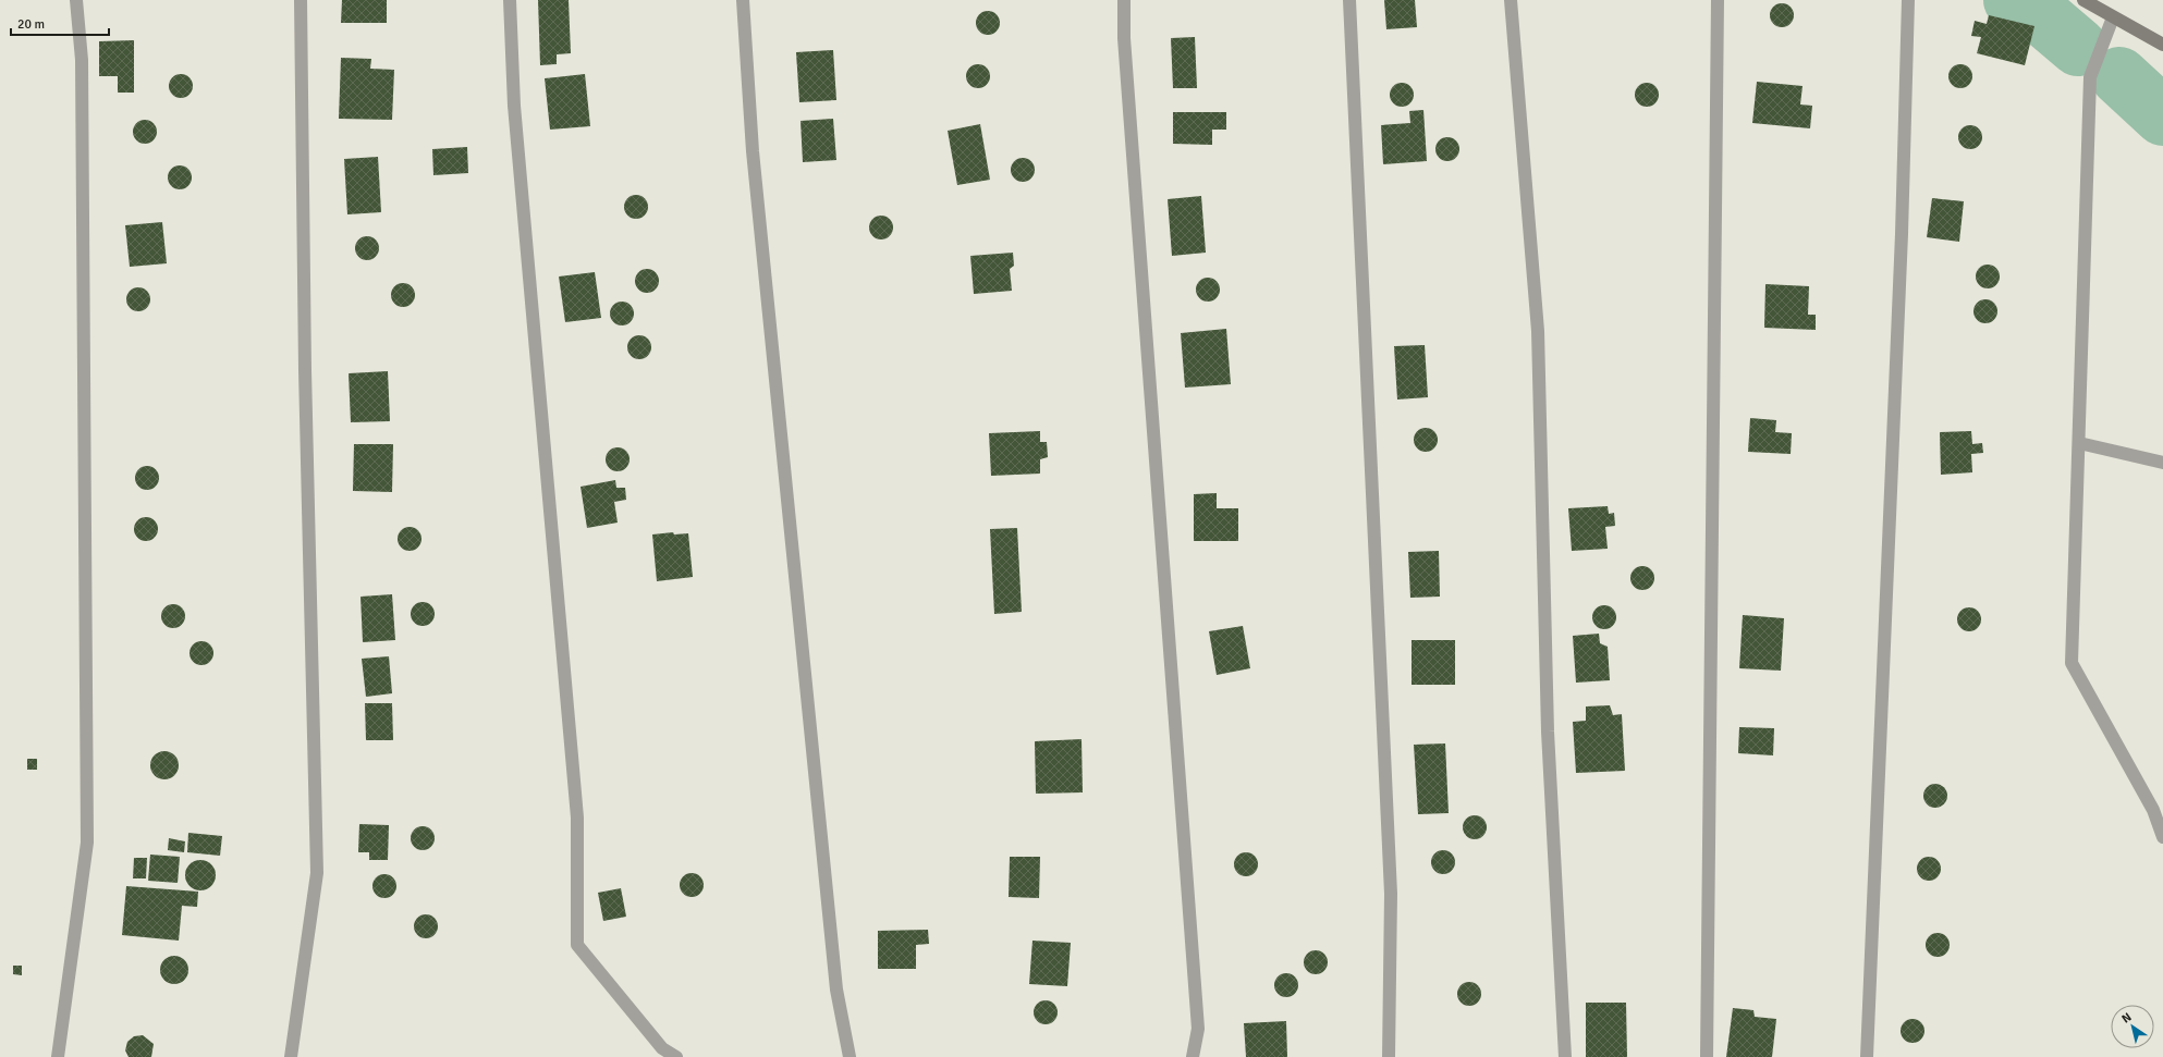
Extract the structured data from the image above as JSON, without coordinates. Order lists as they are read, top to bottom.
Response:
{
  "scale_bar": "20 m",
  "north": "top left"
}
